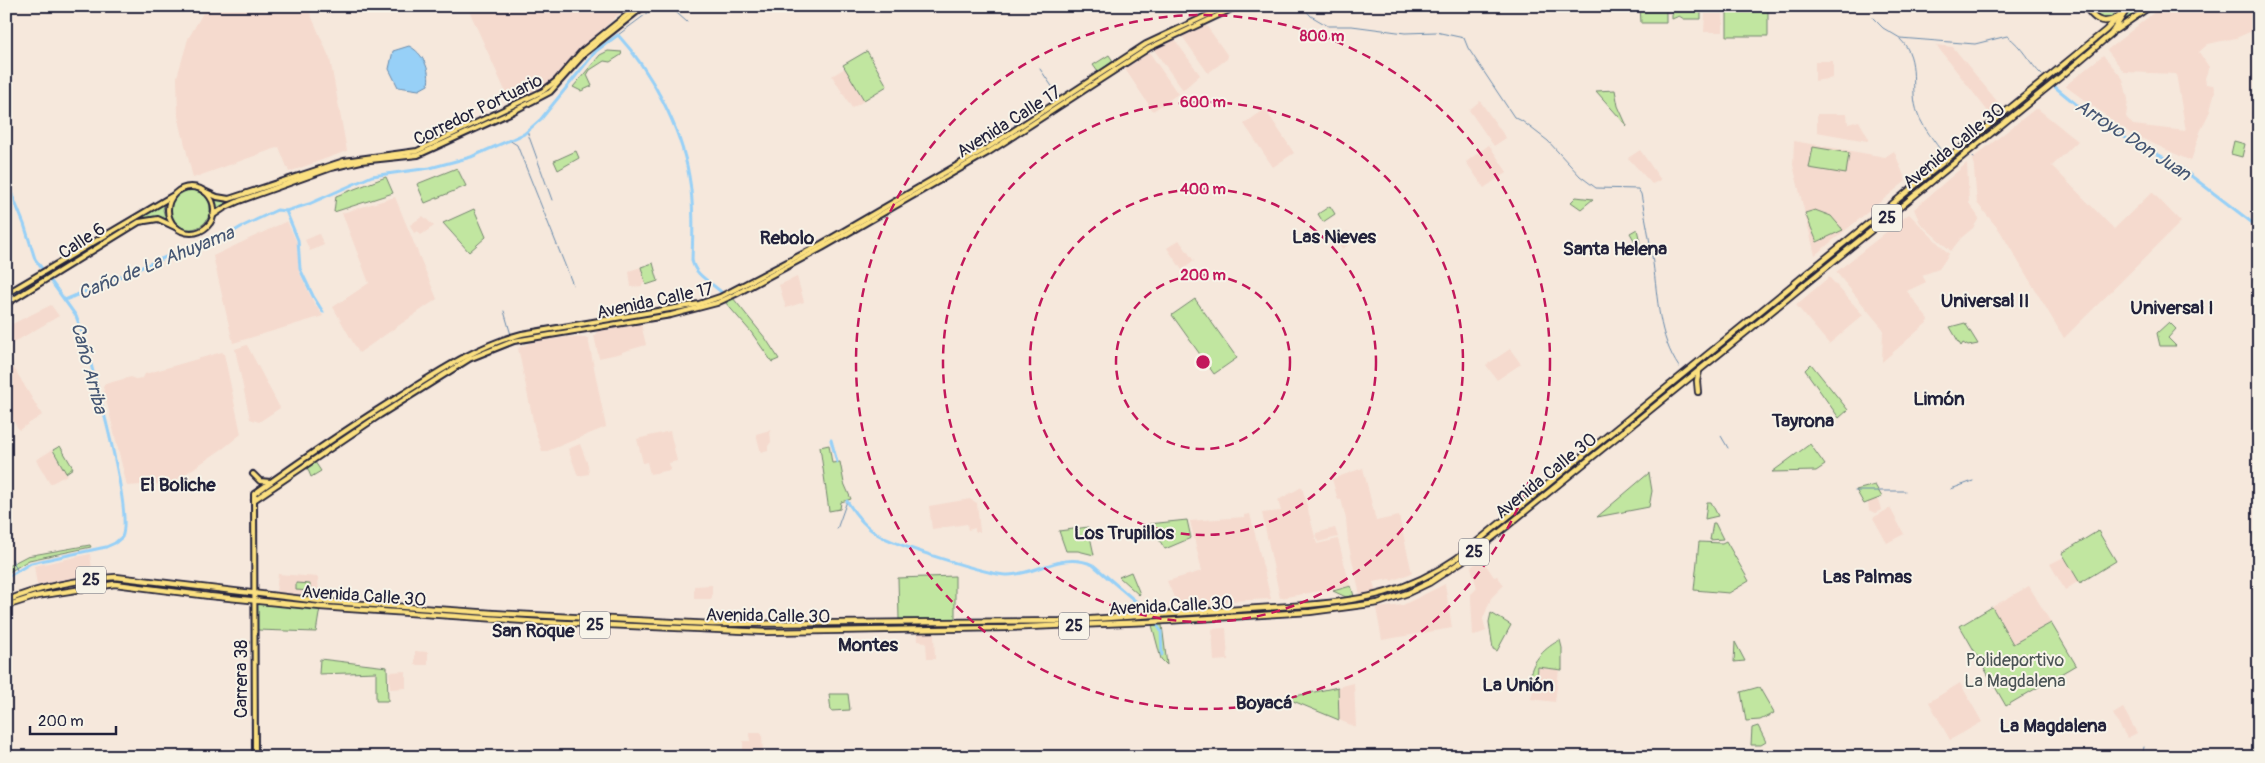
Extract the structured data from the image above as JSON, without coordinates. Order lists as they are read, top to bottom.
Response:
{
  "streets": {
    "highway": ["Avenida Calle 30", "25"],
    "main road": [
      "Corredor Portuario",
      "Avenida Calle 17",
      "Calle 6",
      "Carrera 38"
    ]
  },
  "crossings": [
    ["Corredor Portuario", "Calle 6"],
    ["Avenida Calle 17", "Carrera 38"],
    ["Avenida Calle 30", "Carrera 38"]
  ],
  "districts": [
    "Las Nieves",
    "Rebolo",
    "Santa Helena",
    "Universal II",
    "Universal I",
    "Limón",
    "Tayrona",
    "El Boliche",
    "Los Trupillos",
    "Las Palmas",
    "San Roque",
    "Montes",
    "La Unión",
    "Boyacá",
    "La Magdalena"
  ],
  "water": ["Arroyo Don Juan", "Caño de La Ahuyama", "Caño Arriba"],
  "parks": ["Polideportivo La Magdalena"],
  "scale_bar": "200 m",
  "rings": [
    "800 m",
    "600 m",
    "400 m",
    "200 m"
  ]
}
